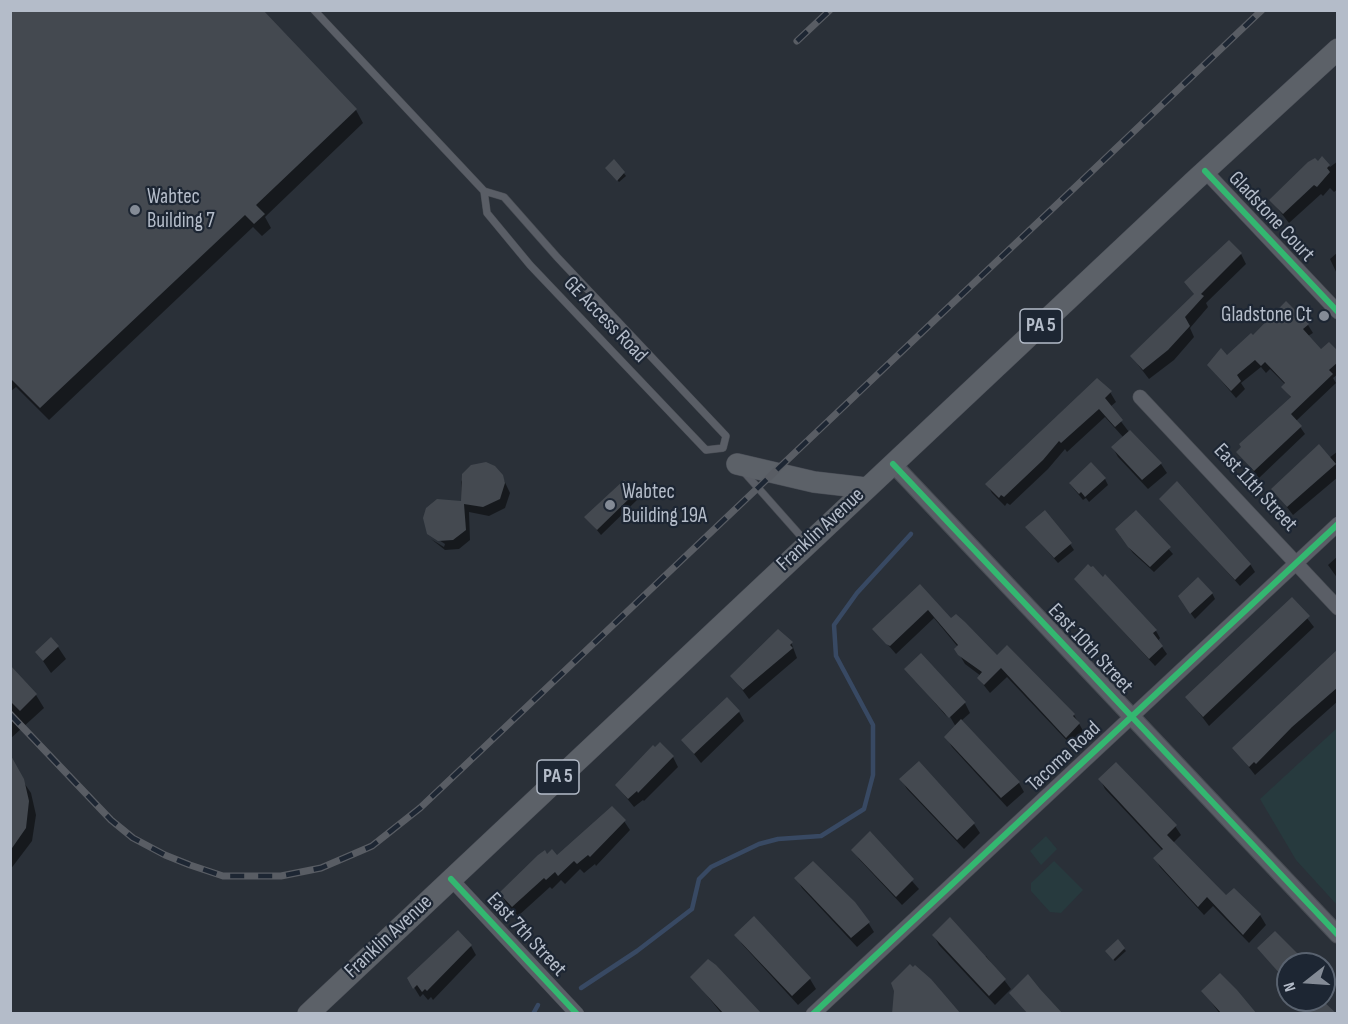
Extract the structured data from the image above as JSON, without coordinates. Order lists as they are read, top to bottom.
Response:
{
  "streets": {
    "main road": ["PA 5", "Franklin Avenue"],
    "street": [
      "Gladstone Court",
      "East 11th Street",
      "East 10th Street",
      "Tacoma Road",
      "East 7th Street"
    ],
    "lane": ["GE Access Road"]
  },
  "crossings": [
    ["Gladstone Court", "Franklin Avenue"],
    ["GE Access Road", "Franklin Avenue"],
    ["East 11th Street", "Tacoma Road"],
    ["Franklin Avenue", "East 10th Street"],
    ["Franklin Avenue", "East 7th Street"],
    ["East 10th Street", "Tacoma Road"]
  ],
  "places": ["Wabtec Building 7", "Gladstone Ct", "Wabtec Building 19A"],
  "north": "left"
}
